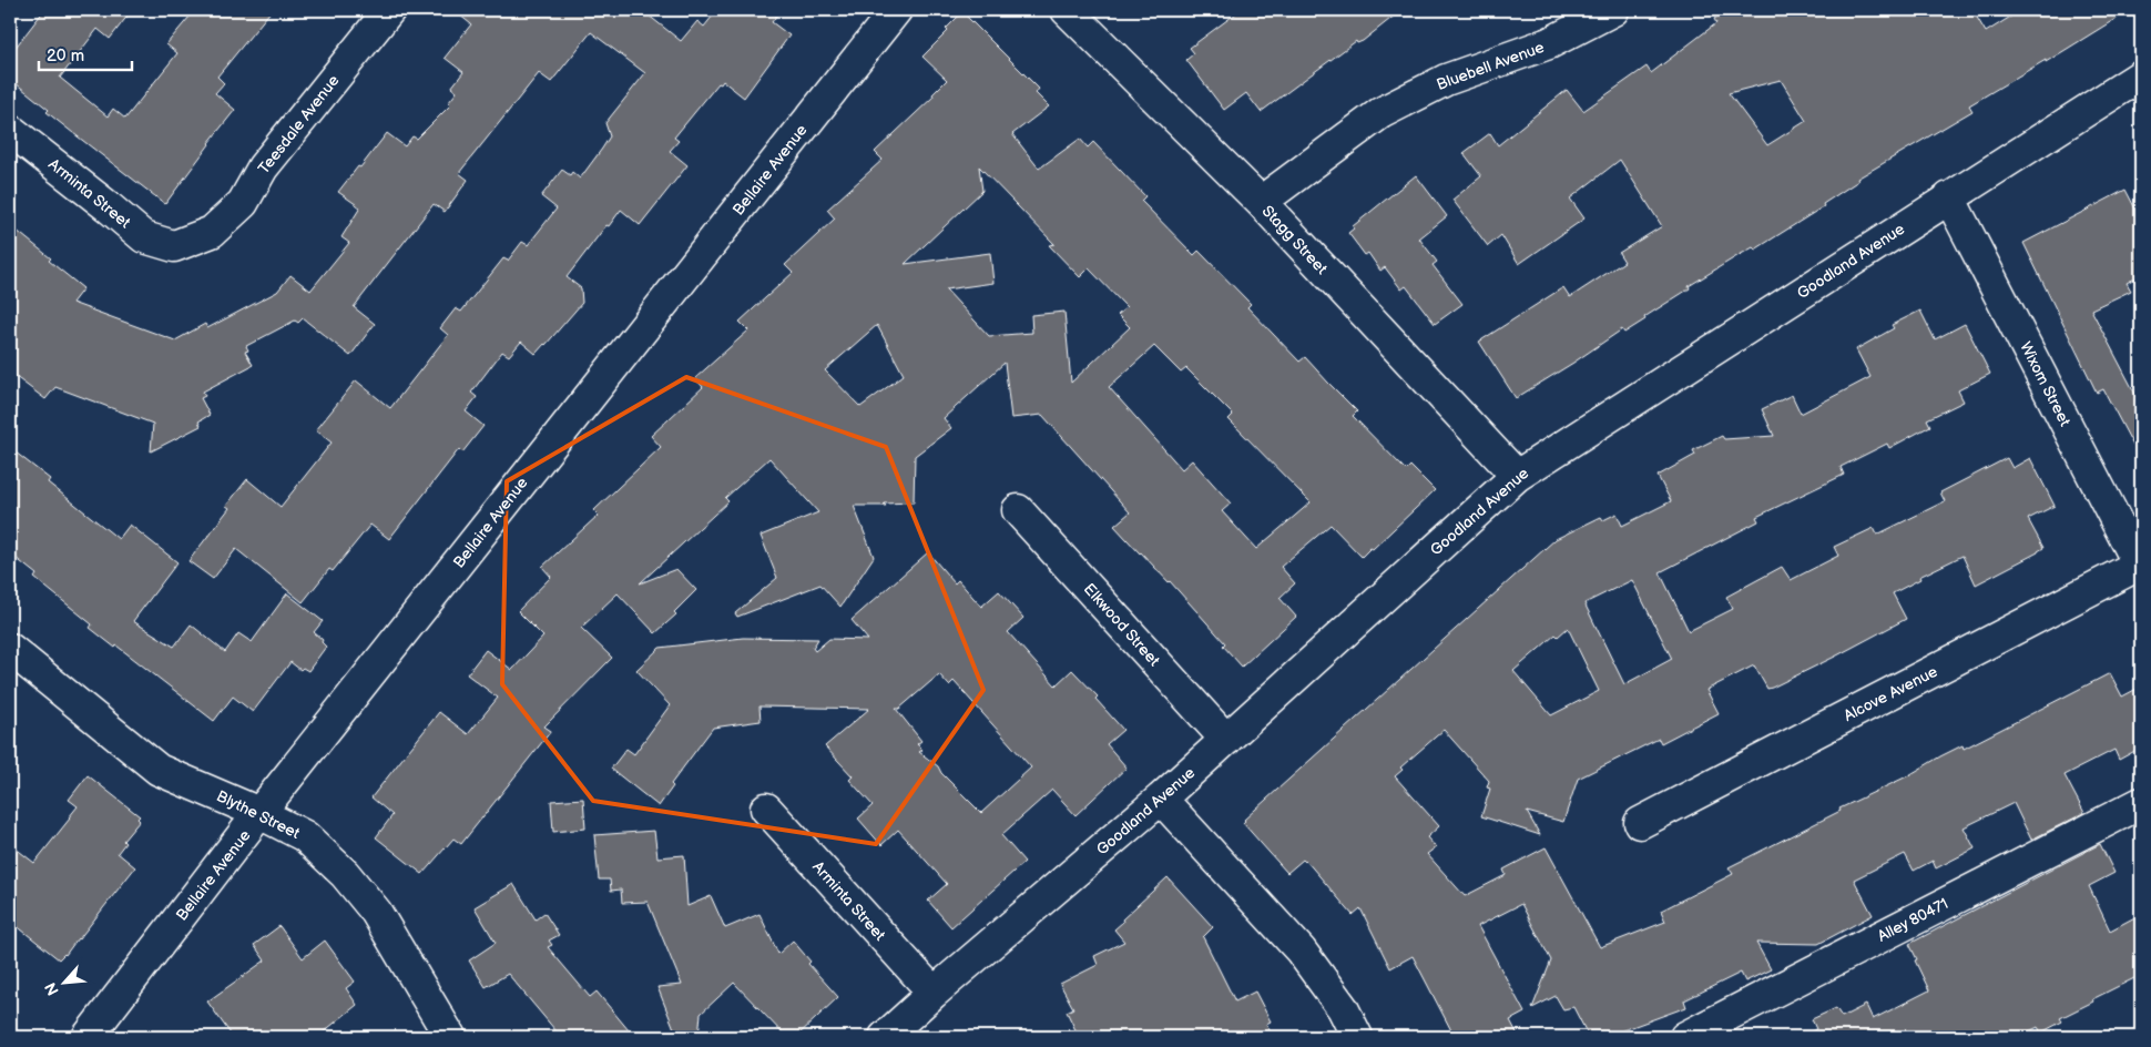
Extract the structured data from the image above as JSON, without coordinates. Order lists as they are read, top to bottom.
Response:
{
  "streets": {
    "street": [
      "Bluebell Avenue",
      "Teesdale Avenue",
      "Bellaire Avenue",
      "Arminta Street",
      "Stagg Street",
      "Goodland Avenue",
      "Wixom Street",
      "Elkwood Street",
      "Alcove Avenue",
      "Blythe Street",
      "Alley 80471"
    ]
  },
  "crossings": [
    ["Bluebell Avenue", "Stagg Street"],
    ["Teesdale Avenue", "Arminta Street"],
    ["Bellaire Avenue", "Blythe Street"],
    ["Arminta Street", "Goodland Avenue"],
    ["Stagg Street", "Goodland Avenue"],
    ["Goodland Avenue", "Wixom Street"],
    ["Goodland Avenue", "Elkwood Street"],
    ["Wixom Street", "Alcove Avenue"]
  ],
  "scale_bar": "20 m",
  "north": "bottom left"
}
